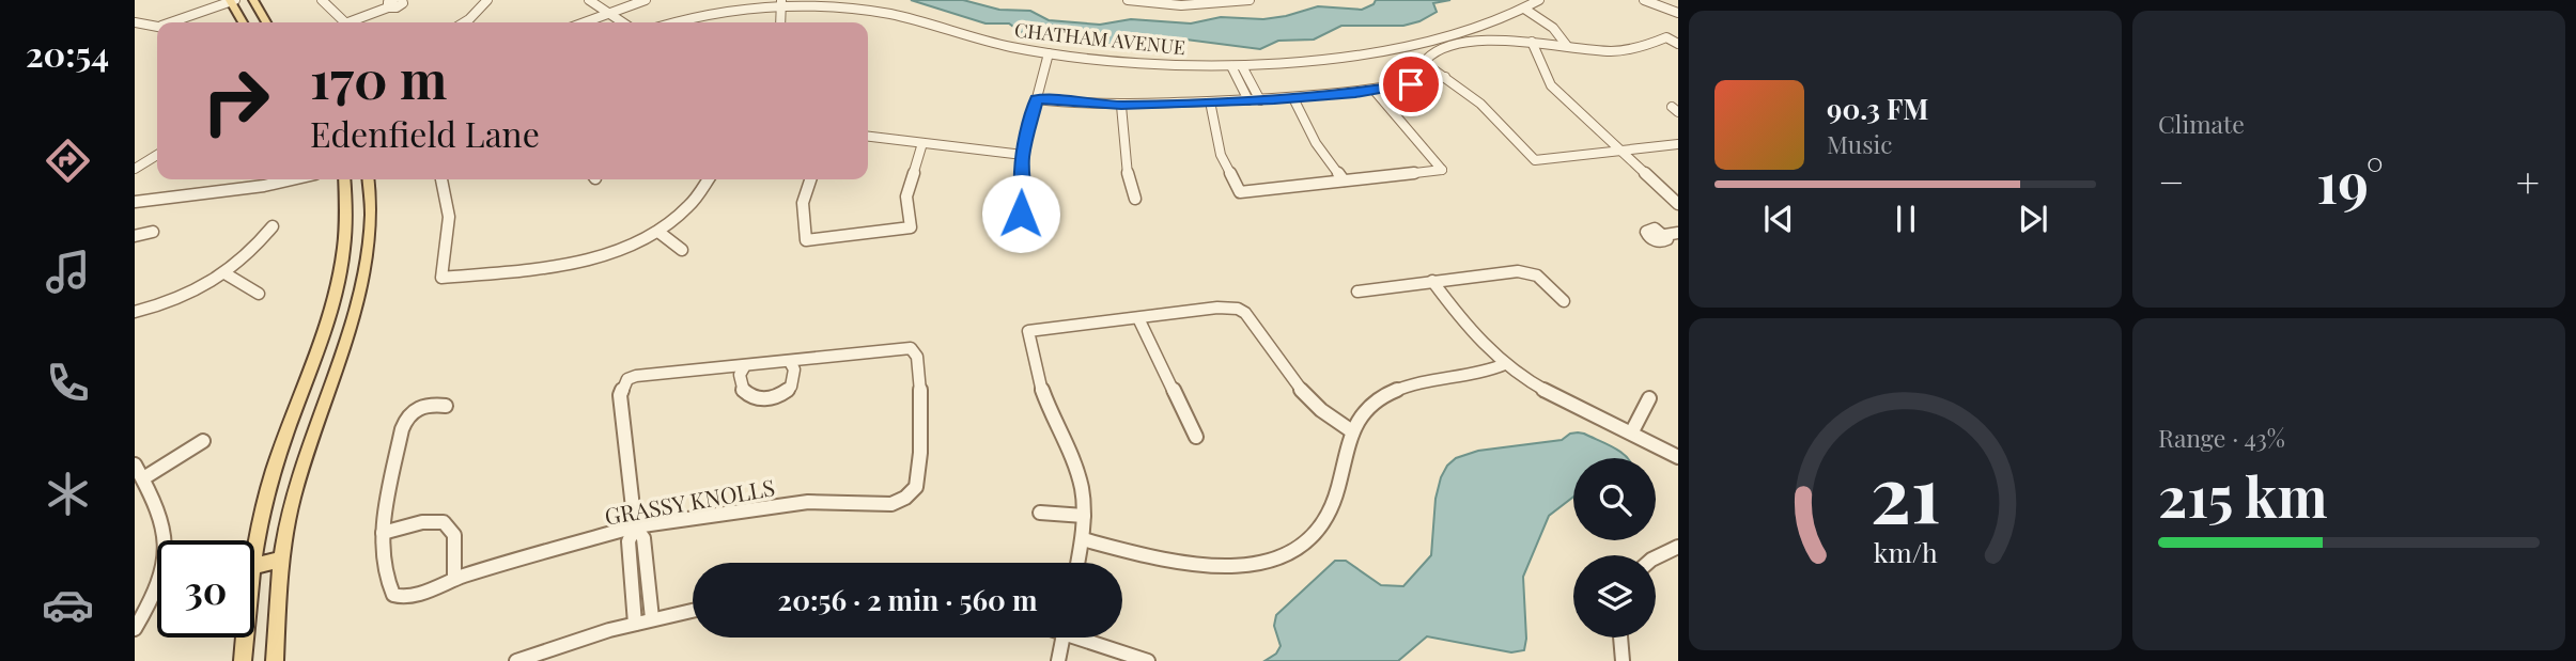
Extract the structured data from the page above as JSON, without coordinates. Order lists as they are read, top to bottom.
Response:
{
  "streets": {
    "street": ["CHATHAM AVENUE", "GRASSY KNOLLS"]
  },
  "page": {
    "tabs": "20:54",
    "tile": [
      "Climate",
      ["Range · 43%", "215 km"]
    ],
    "turn": ["170 m", "Edenfield Lane"],
    "song": ["90.3 FM", "Music"],
    "heat": ["−", "19°", "+"],
    "limit": "30",
    "trip": "20:56 · 2 min · 560 m",
    "gauge": ["21", "km/h"]
  }
}
